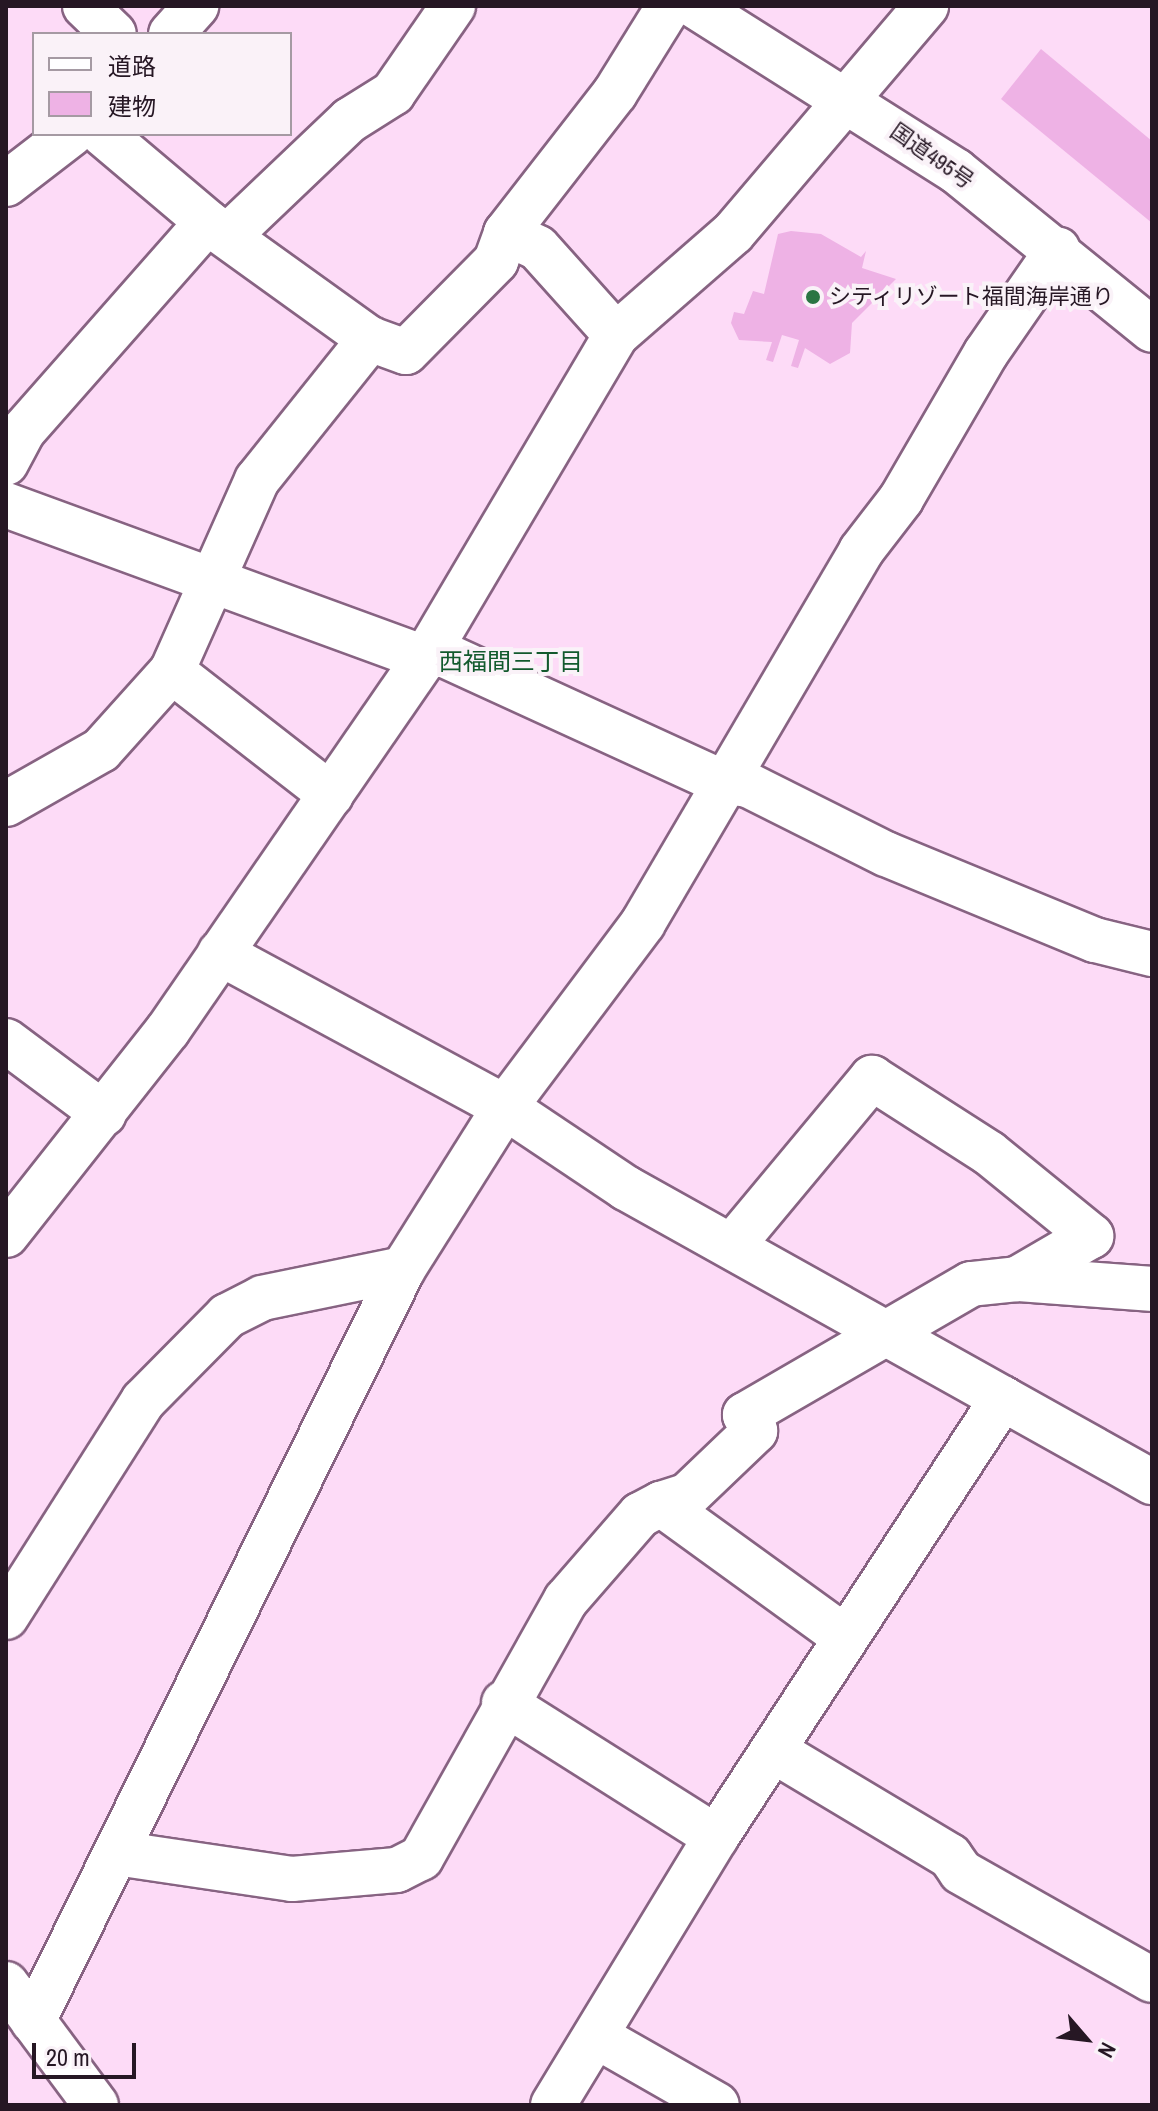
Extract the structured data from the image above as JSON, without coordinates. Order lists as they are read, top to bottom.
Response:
{
  "streets": {
    "main road": ["国道495号"]
  },
  "districts": ["西福間三丁目"],
  "places": ["シティリゾート福間海岸通り"],
  "legend": ["道路", "建物"],
  "scale_bar": "20 m",
  "north": "bottom right"
}
